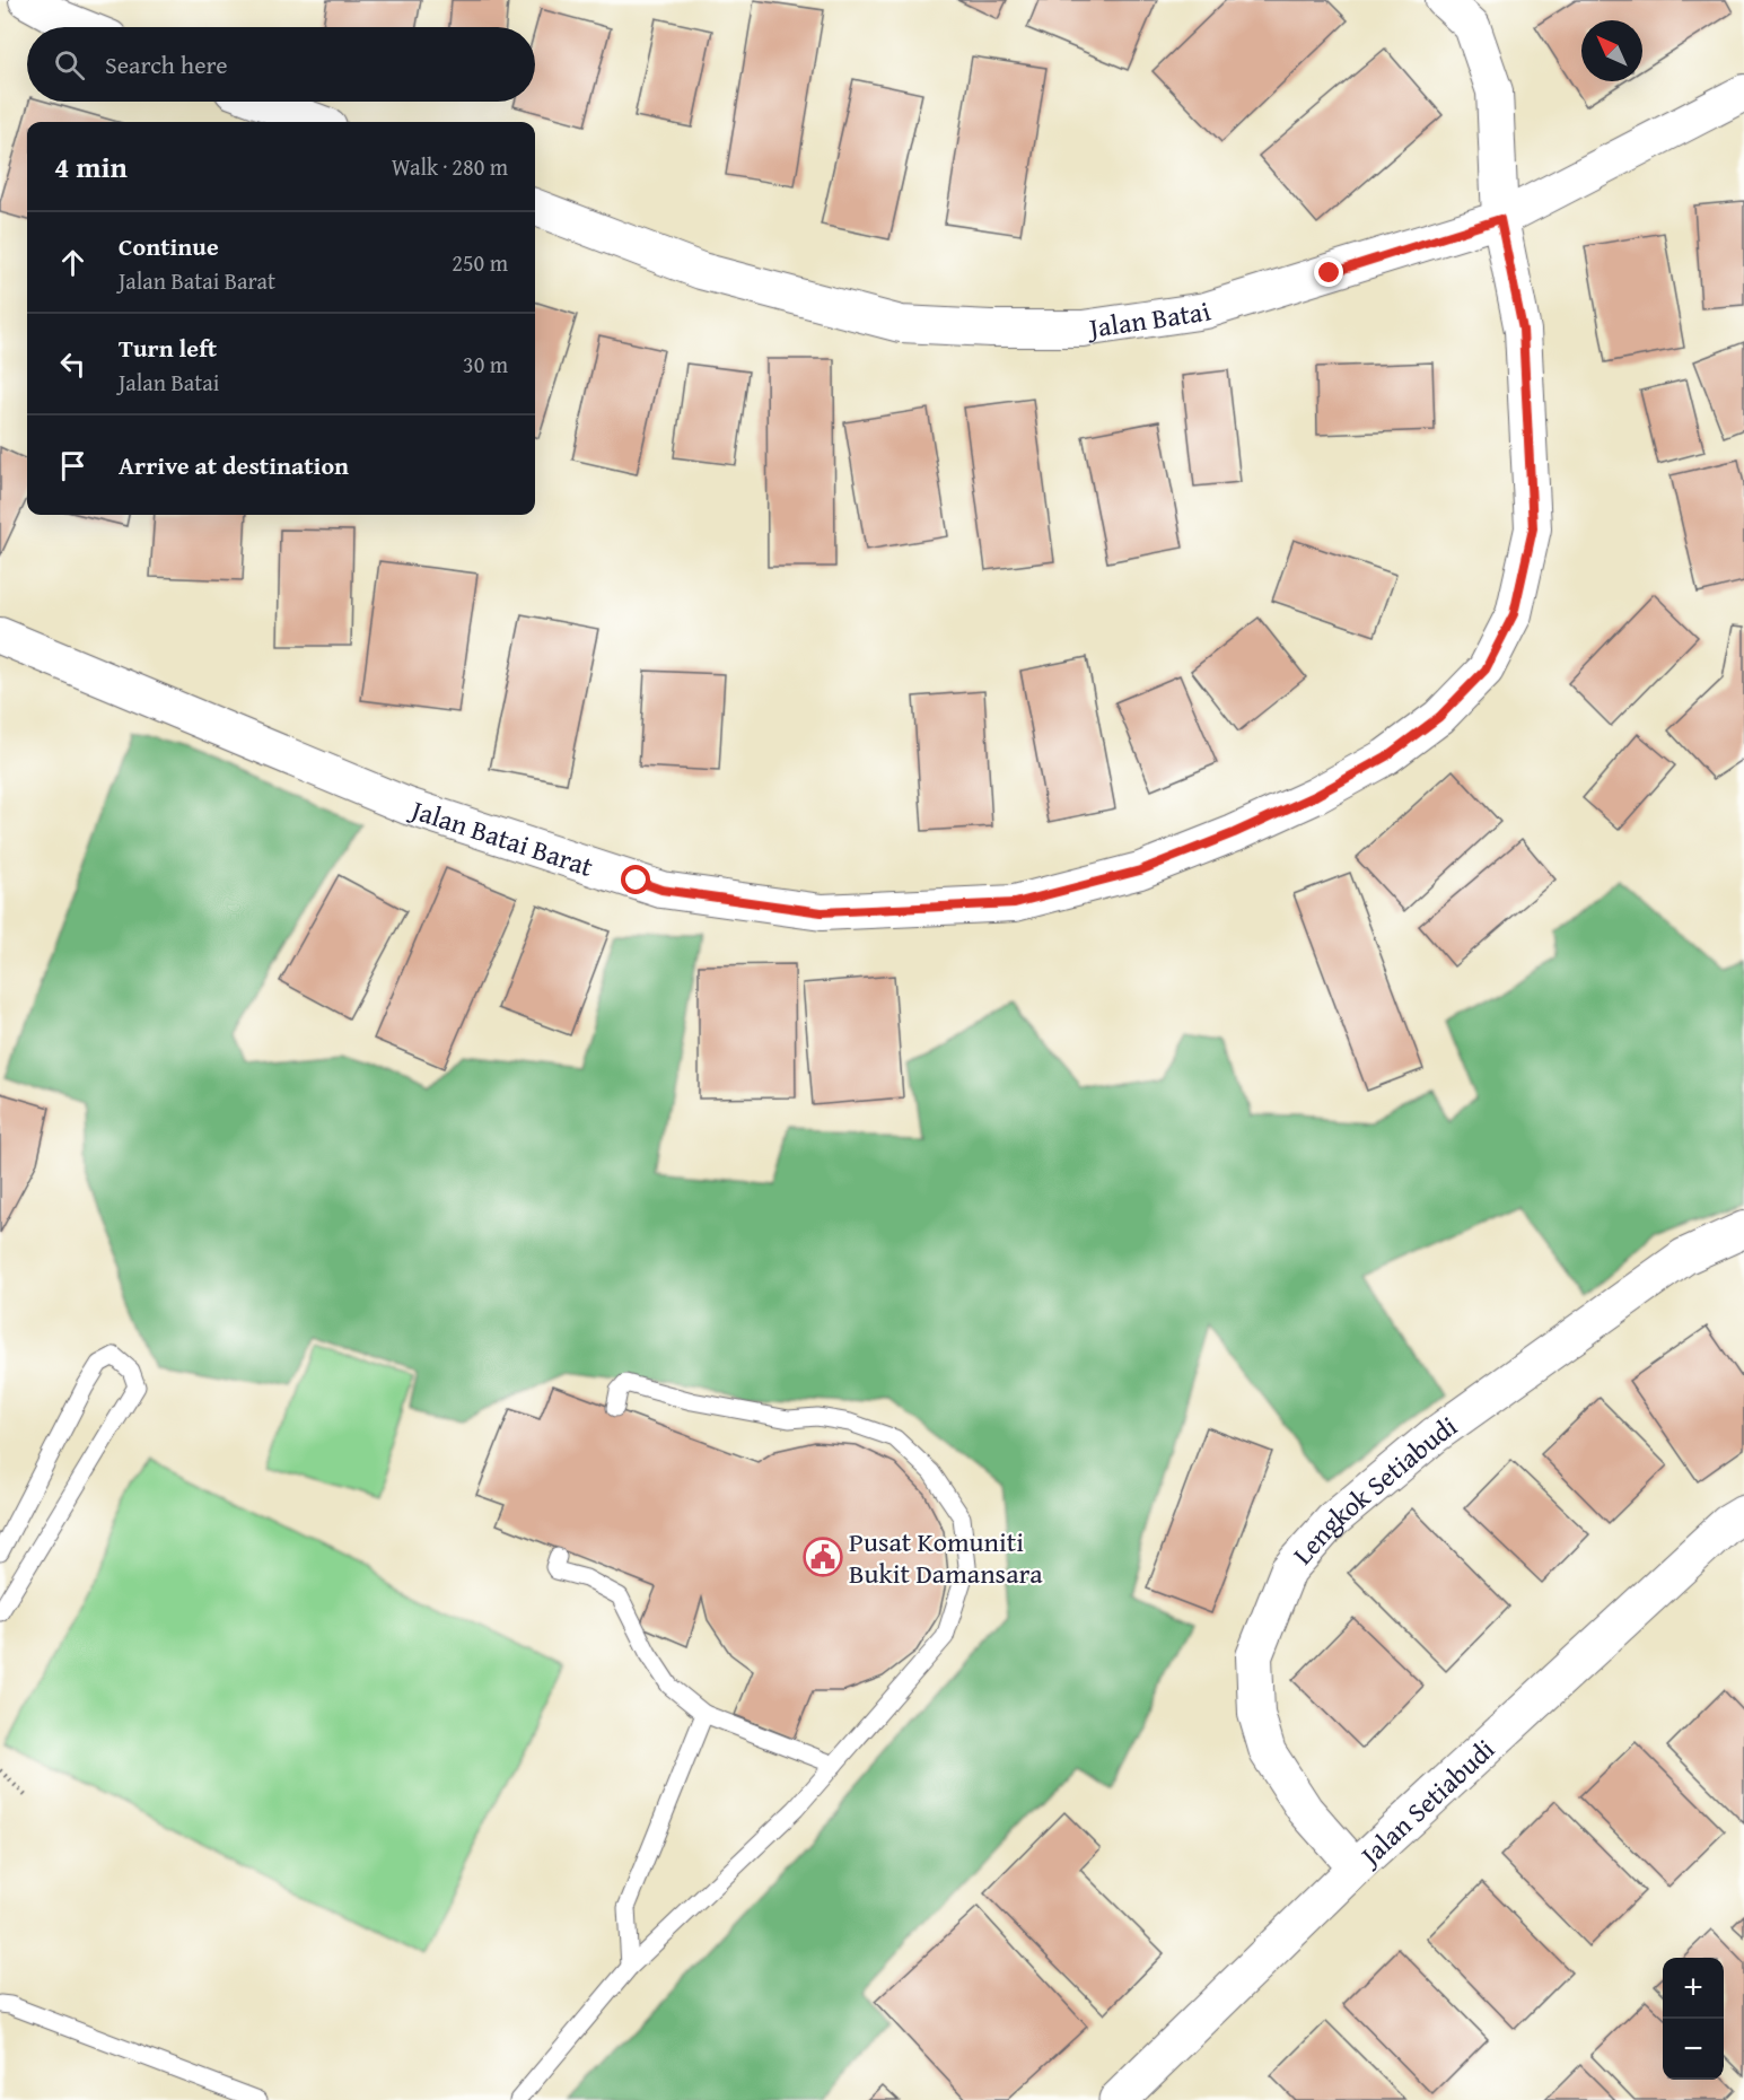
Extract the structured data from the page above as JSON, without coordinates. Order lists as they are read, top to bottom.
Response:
{
  "streets": {
    "street": [
      "Jalan Batai",
      "Jalan Batai Barat",
      "Lengkok Setiabudi",
      "Jalan Setiabudi"
    ]
  },
  "crossings": [
    ["Jalan Batai", "Jalan Batai Barat"],
    ["Lengkok Setiabudi", "Jalan Setiabudi"]
  ],
  "places": {
    "public building": ["Pusat Komuniti Bukit Damansara"]
  },
  "north": "top left",
  "page": {
    "search": "Search here",
    "heading": ["4 min", "Walk · 280 m"],
    "list": [
      ["Continue", "Jalan Batai Barat", "250 m"],
      ["Turn left", "Jalan Batai", "30 m"],
      "Arrive at destination"
    ],
    "map_buttons": ["+", "−"]
  }
}
